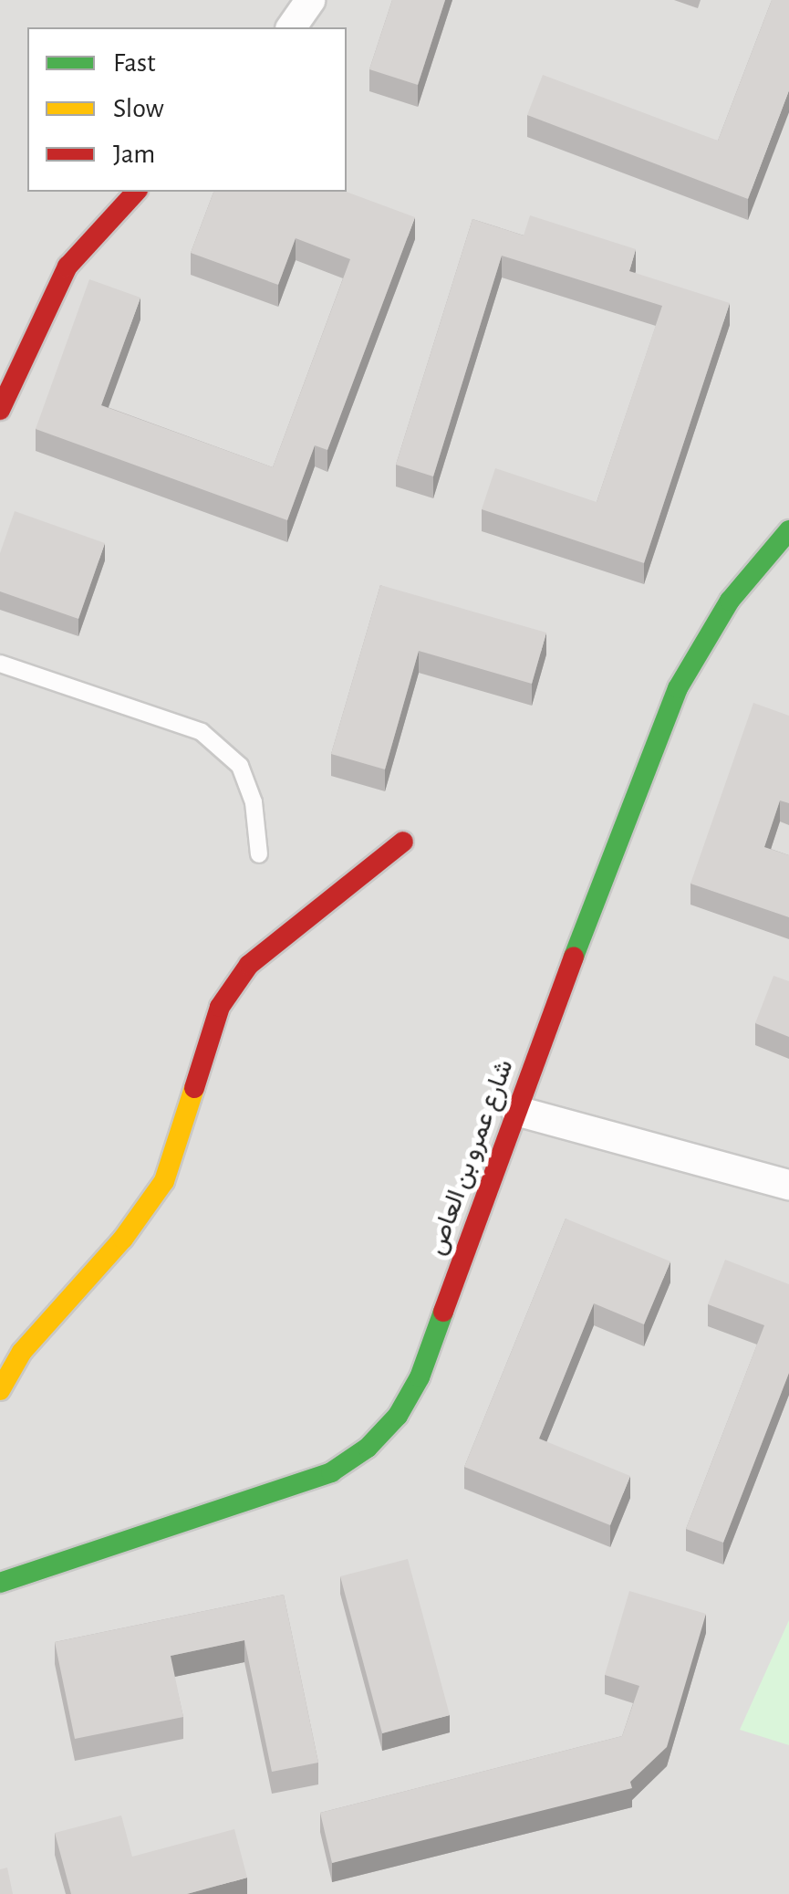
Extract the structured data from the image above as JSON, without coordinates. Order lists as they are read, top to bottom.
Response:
{
  "streets": {
    "street": ["شارع عمرو بن العاص"]
  },
  "legend": ["Fast", "Slow", "Jam"]
}
